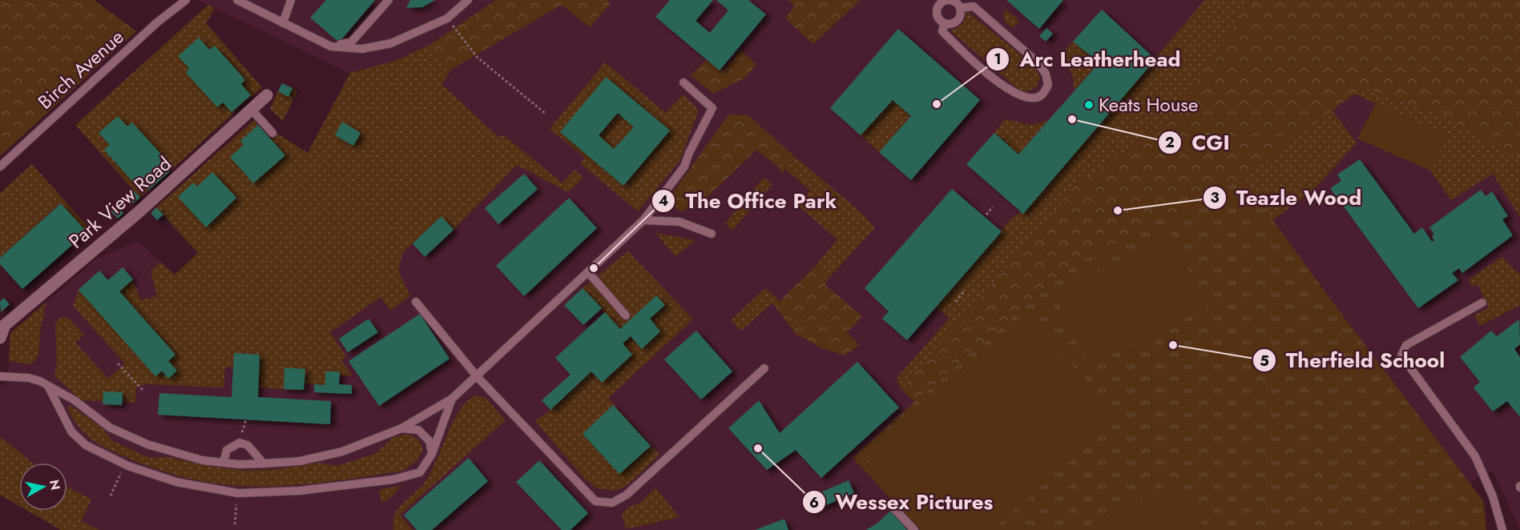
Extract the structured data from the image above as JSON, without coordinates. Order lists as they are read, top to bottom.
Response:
{
  "streets": {
    "street": ["Park View Road"],
    "lane": ["Birch Avenue"]
  },
  "places": [
    "Arc Leatherhead",
    "Keats House",
    "CGI",
    "Teazle Wood",
    "The Office Park",
    "Therfield School",
    "Wessex Pictures"
  ],
  "north": "right"
}
